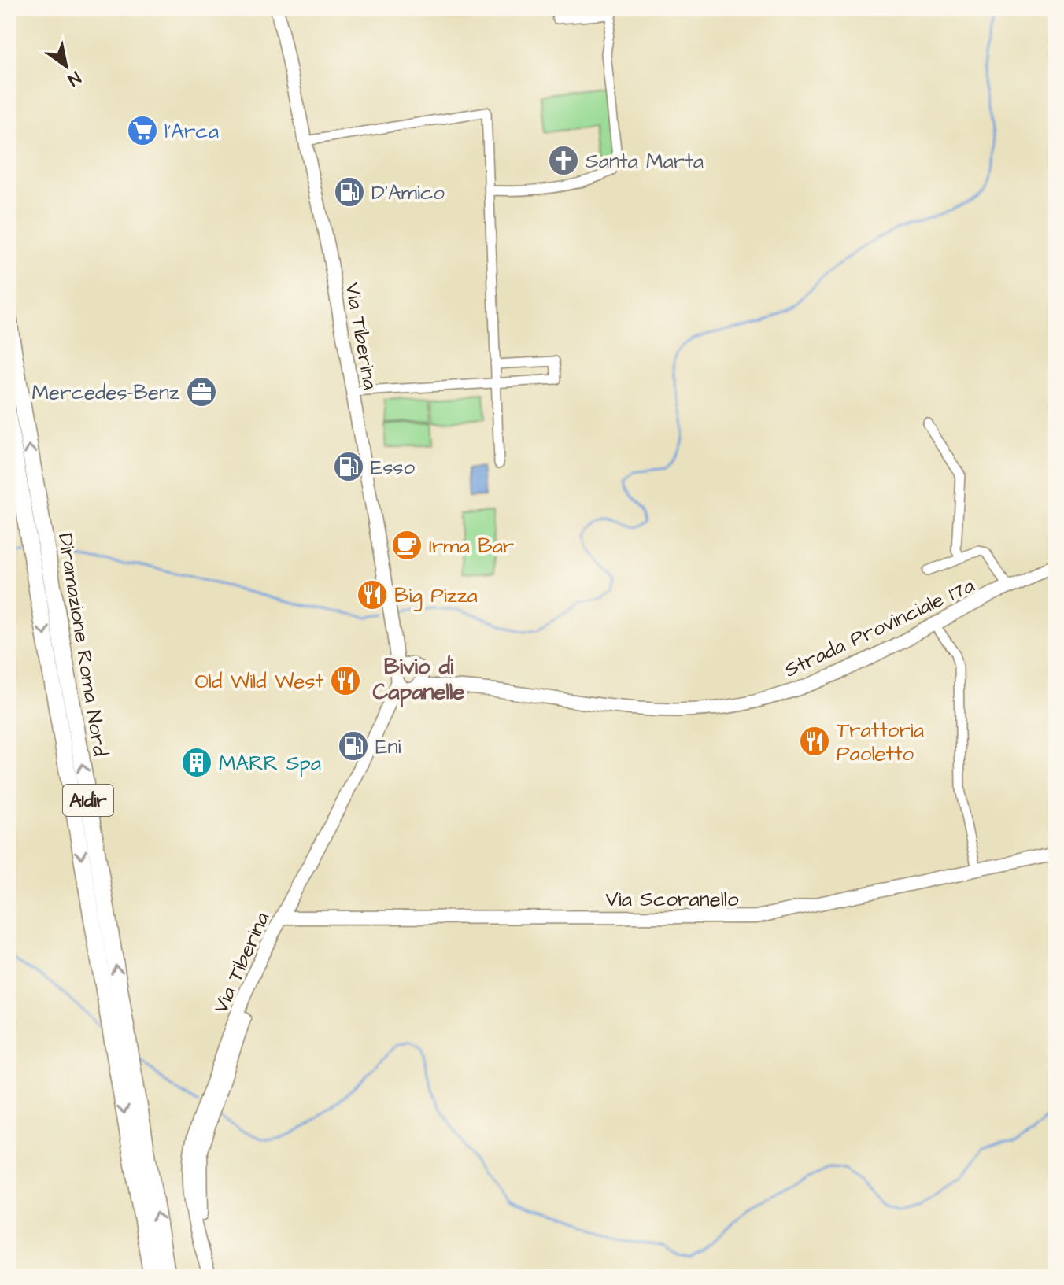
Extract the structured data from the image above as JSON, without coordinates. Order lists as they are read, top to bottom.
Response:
{
  "streets": {
    "highway": ["Diramazione Roma Nord", "A1dir"],
    "main road": ["Via Tiberina", "Strada Provinciale 17a", "Via Scoranello"]
  },
  "crossings": [
    ["Via Tiberina", "Via Scoranello"]
  ],
  "districts": ["Bivio di Capanelle"],
  "places": {
    "supermarket": ["l'Arca"],
    "church": ["Santa Marta"],
    "fuel station": ["D'Amico", "Esso", "Eni"],
    "office": ["Mercedes-Benz"],
    "cafe": ["Irma Bar"],
    "restaurant": ["Big Pizza", "Old Wild West", "Trattoria Paoletto"],
    "building": ["MARR Spa"]
  },
  "north": "bottom right"
}
